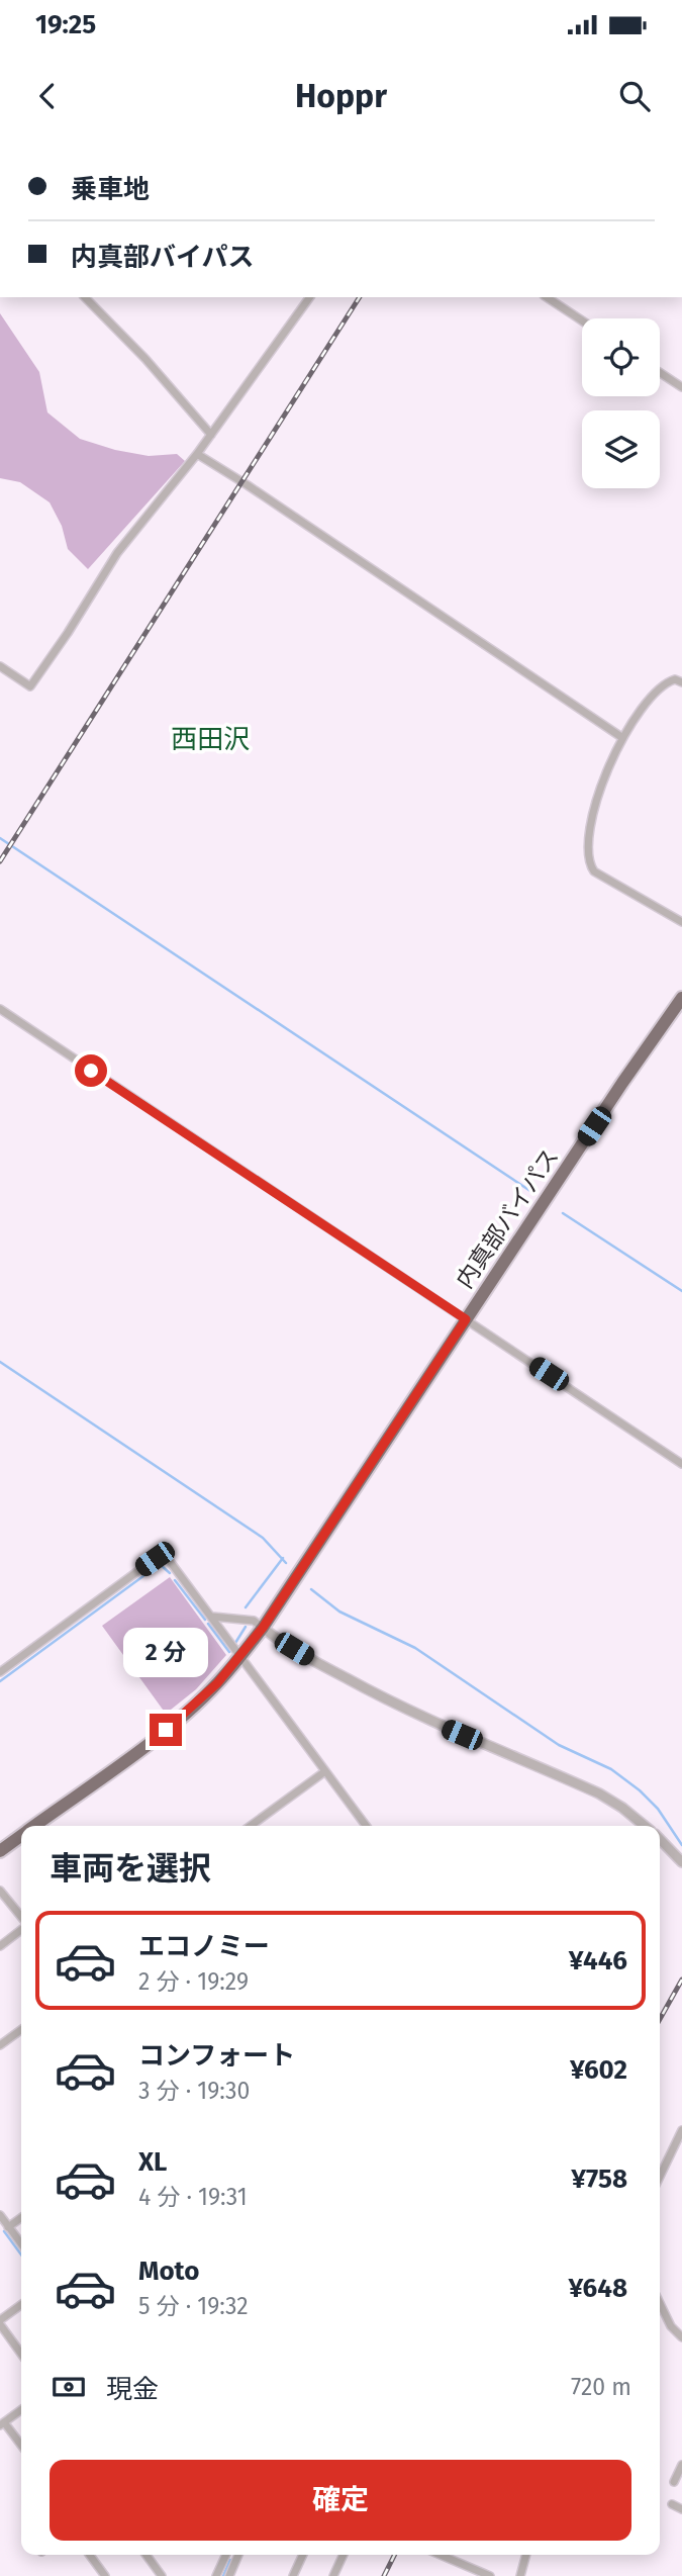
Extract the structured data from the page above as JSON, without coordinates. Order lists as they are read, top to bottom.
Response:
{
  "streets": {
    "highway": ["内真部バイパス"]
  },
  "districts": ["西田沢"],
  "page": {
    "status": "19:25",
    "header": "Hoppr",
    "banner": ["乗車地", "内真部バイパス"],
    "bubble": "2 分",
    "heading": "車両を選択",
    "list": [
      {
        "name": "エコノミー",
        "note": "2 分 · 19:29",
        "value": "¥446"
      },
      {
        "name": "コンフォート",
        "note": "3 分 · 19:30",
        "value": "¥602"
      },
      {
        "name": "XL",
        "note": "4 分 · 19:31",
        "value": "¥758"
      },
      {
        "name": "Moto",
        "note": "5 分 · 19:32",
        "value": "¥648"
      }
    ],
    "pay": ["現金", "720 m"],
    "buttons": "確定"
  }
}
